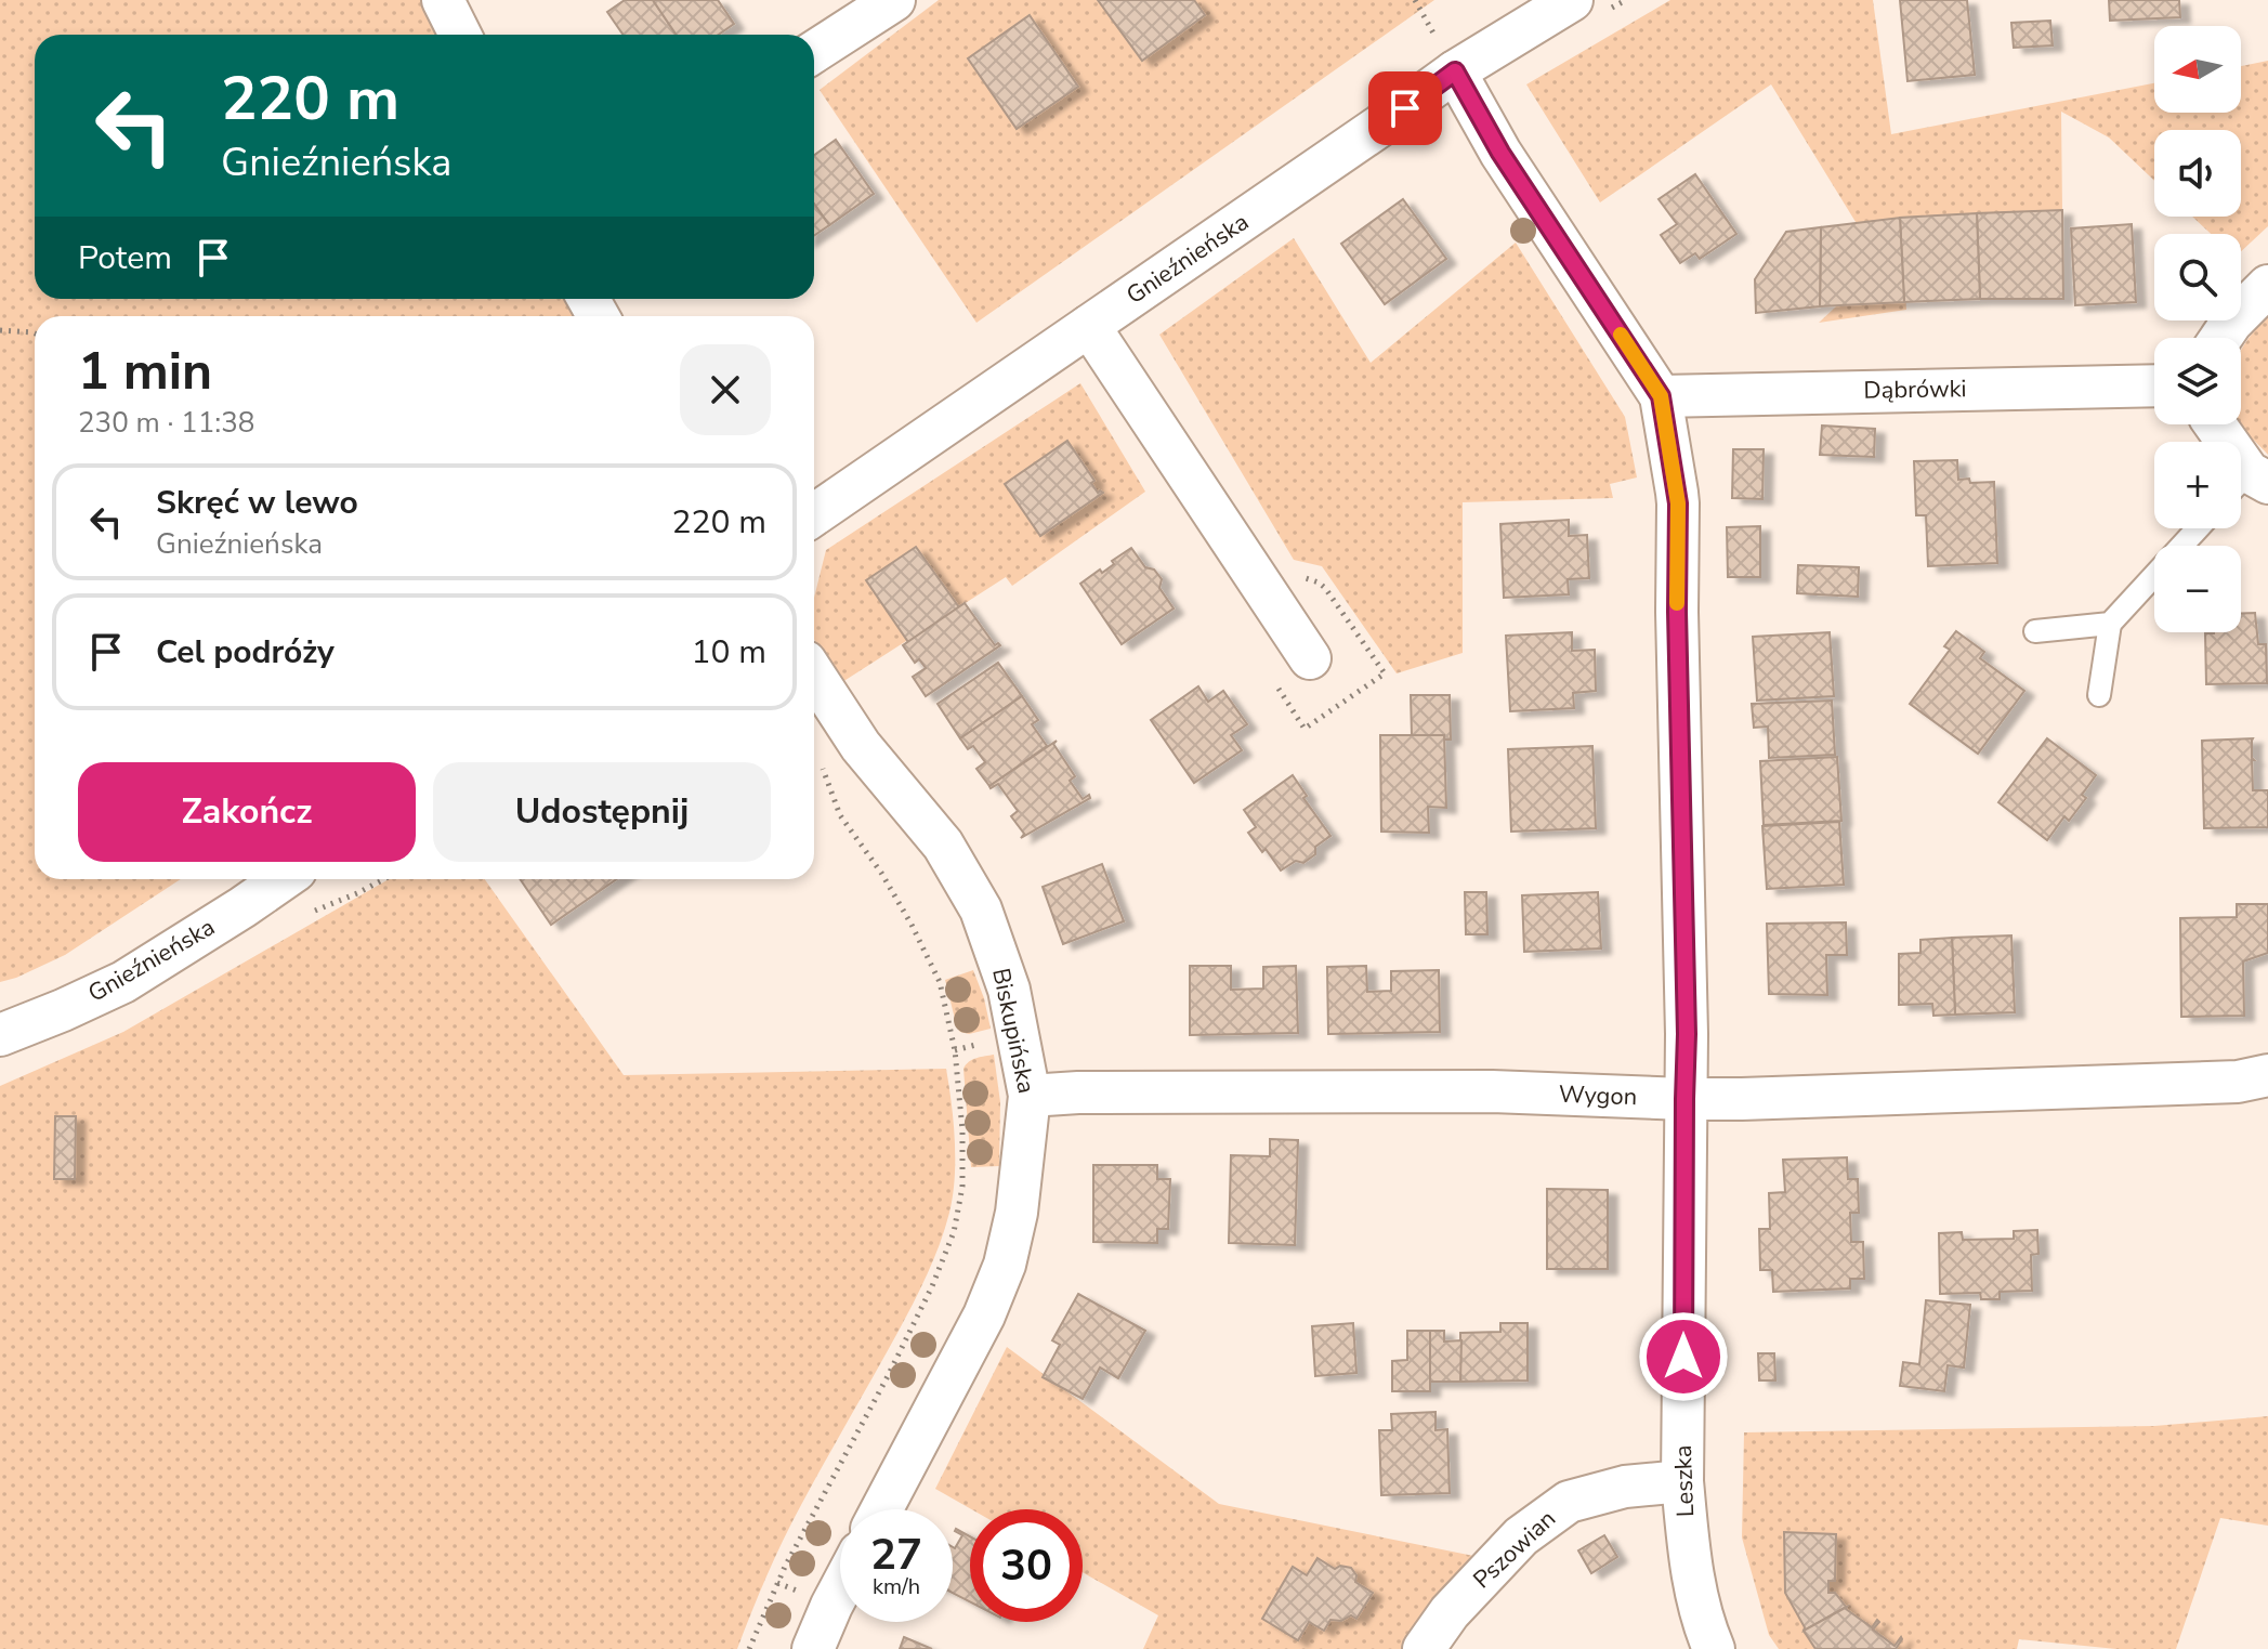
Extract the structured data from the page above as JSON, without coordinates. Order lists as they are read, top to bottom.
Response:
{
  "streets": {
    "street": [
      "Gnieźnieńska",
      "Dąbrówki",
      "Biskupińska",
      "Wygon",
      "Leszka",
      "Pszowian"
    ]
  },
  "crossings": [
    ["Gnieźnieńska", "Leszka"],
    ["Dąbrówki", "Leszka"],
    ["Biskupińska", "Wygon"],
    ["Wygon", "Leszka"],
    ["Leszka", "Pszowian"]
  ],
  "north": "left",
  "page": {
    "map_buttons": ["+", "−"],
    "turn": ["220 m", "Gnieźnieńska"],
    "then": "Potem",
    "heading": ["1 min", "230 m · 11:38"],
    "list": [
      {
        "name": "Skręć w lewo",
        "note": "Gnieźnieńska",
        "value": "220 m"
      },
      {
        "name": "Cel podróży",
        "value": "10 m"
      }
    ],
    "buttons": ["Zakończ", "Udostępnij"],
    "speed": "27 km/h",
    "limit": "30"
  }
}
